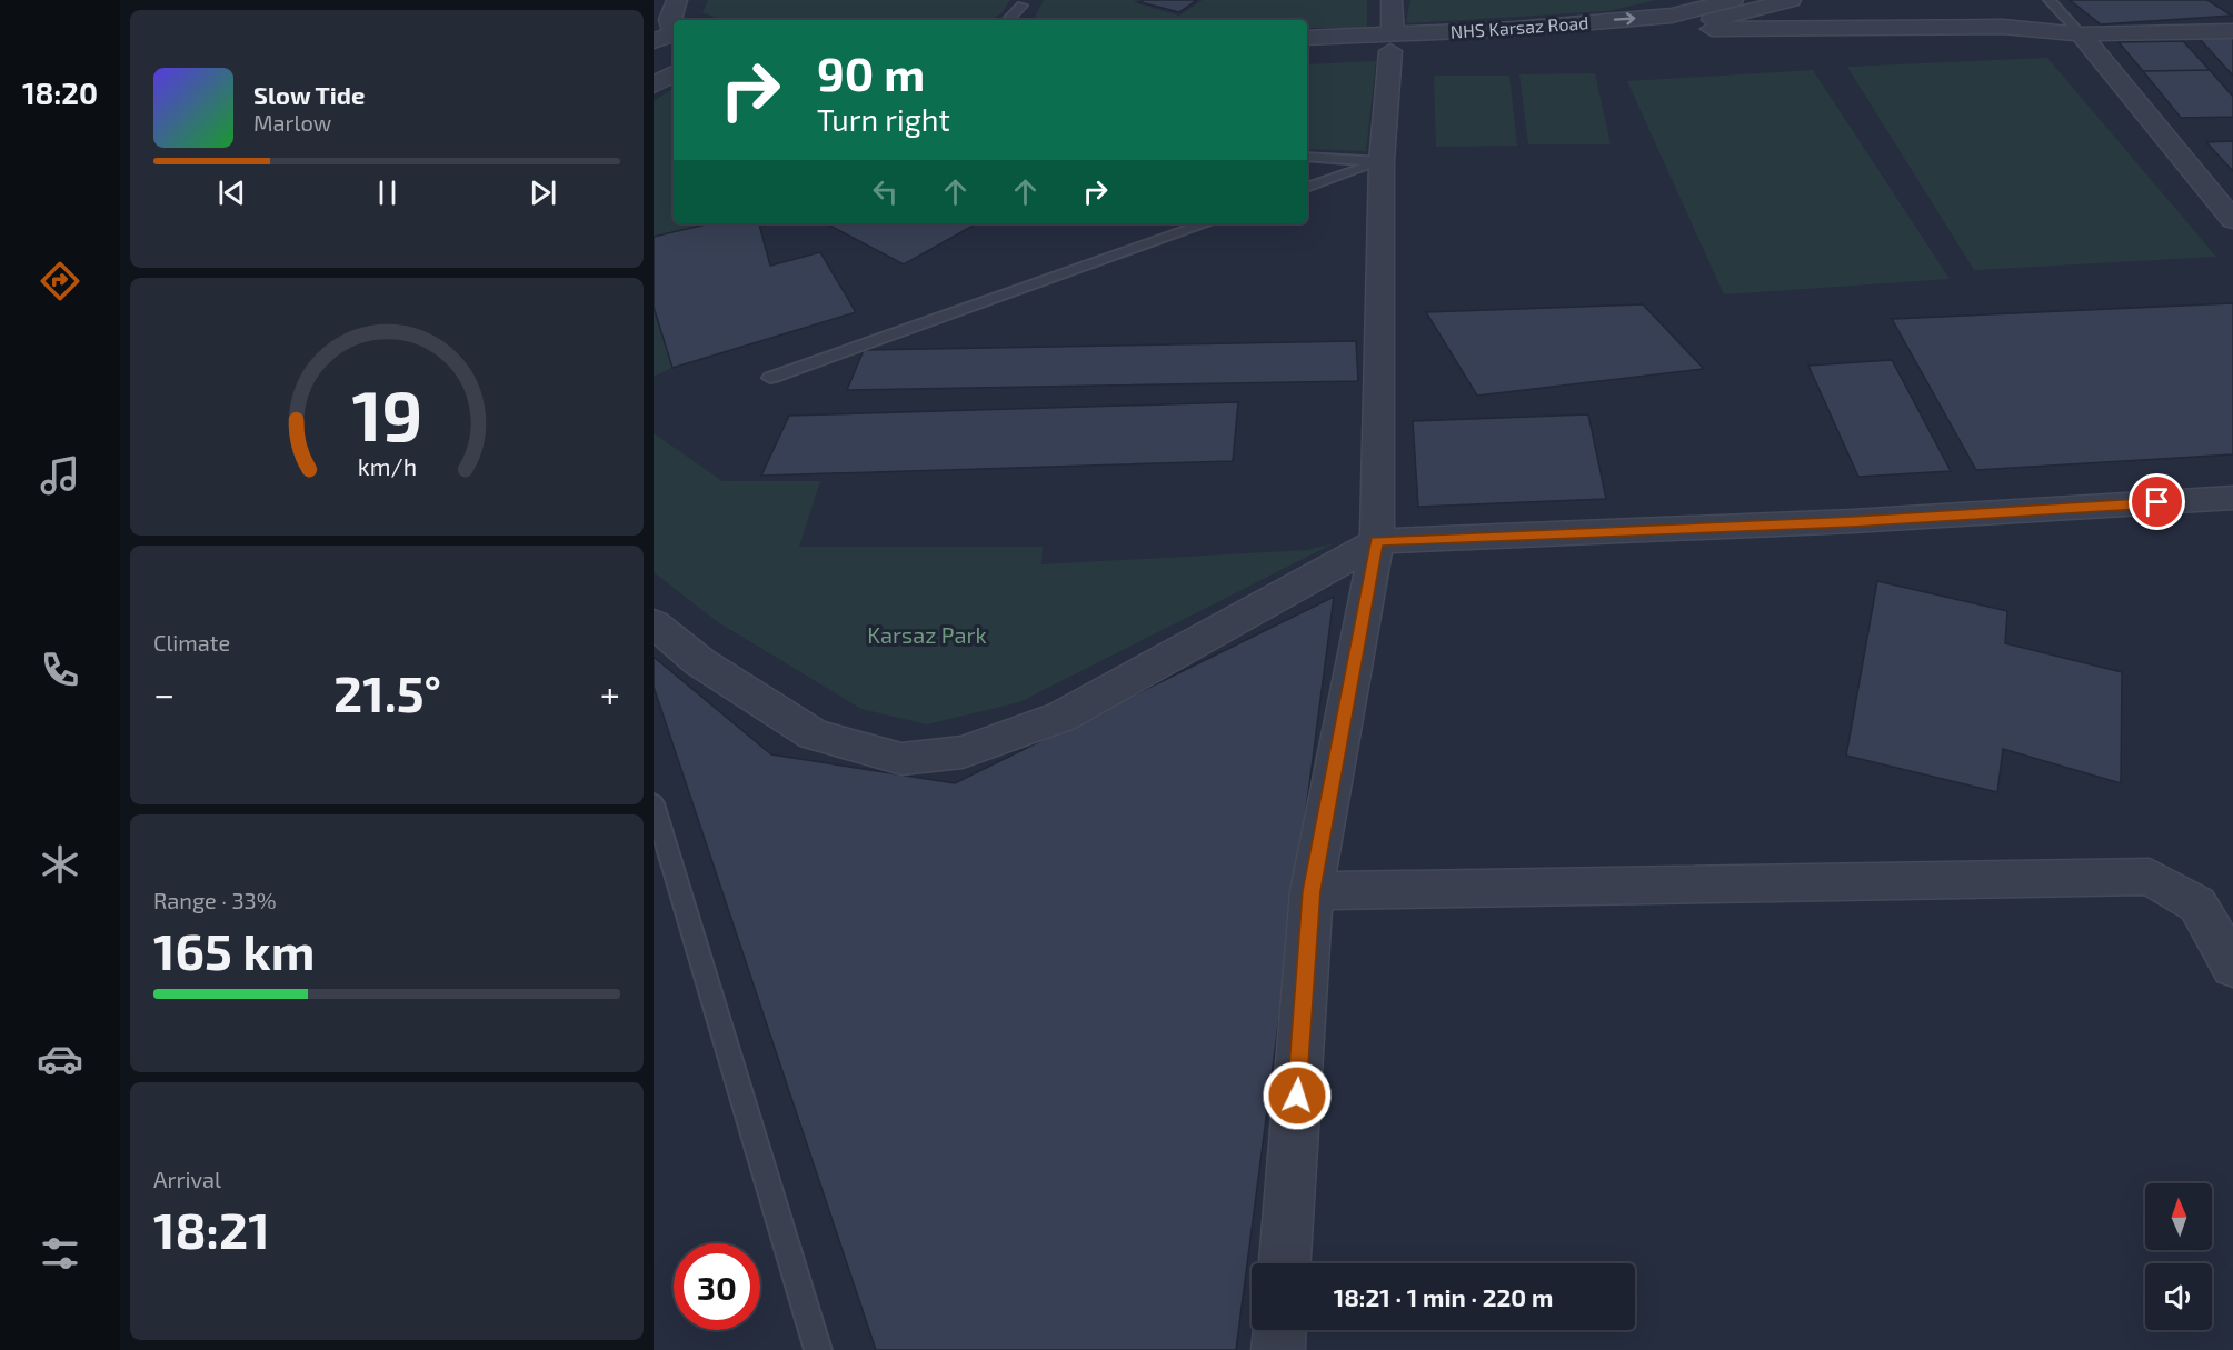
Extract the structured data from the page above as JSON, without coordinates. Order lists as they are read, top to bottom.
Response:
{
  "parks": ["Karsaz Park"],
  "north": "top",
  "page": {
    "tabs": "18:20",
    "turn": ["90 m", "Turn right"],
    "song": ["Slow Tide", "Marlow"],
    "tile": [
      "Climate",
      ["Range · 33%", "165 km"],
      ["Arrival", "18:21"]
    ],
    "heat": ["−", "21.5°", "+"],
    "limit": "30",
    "trip": "18:21 · 1 min · 220 m",
    "gauge": ["19", "km/h"]
  }
}
